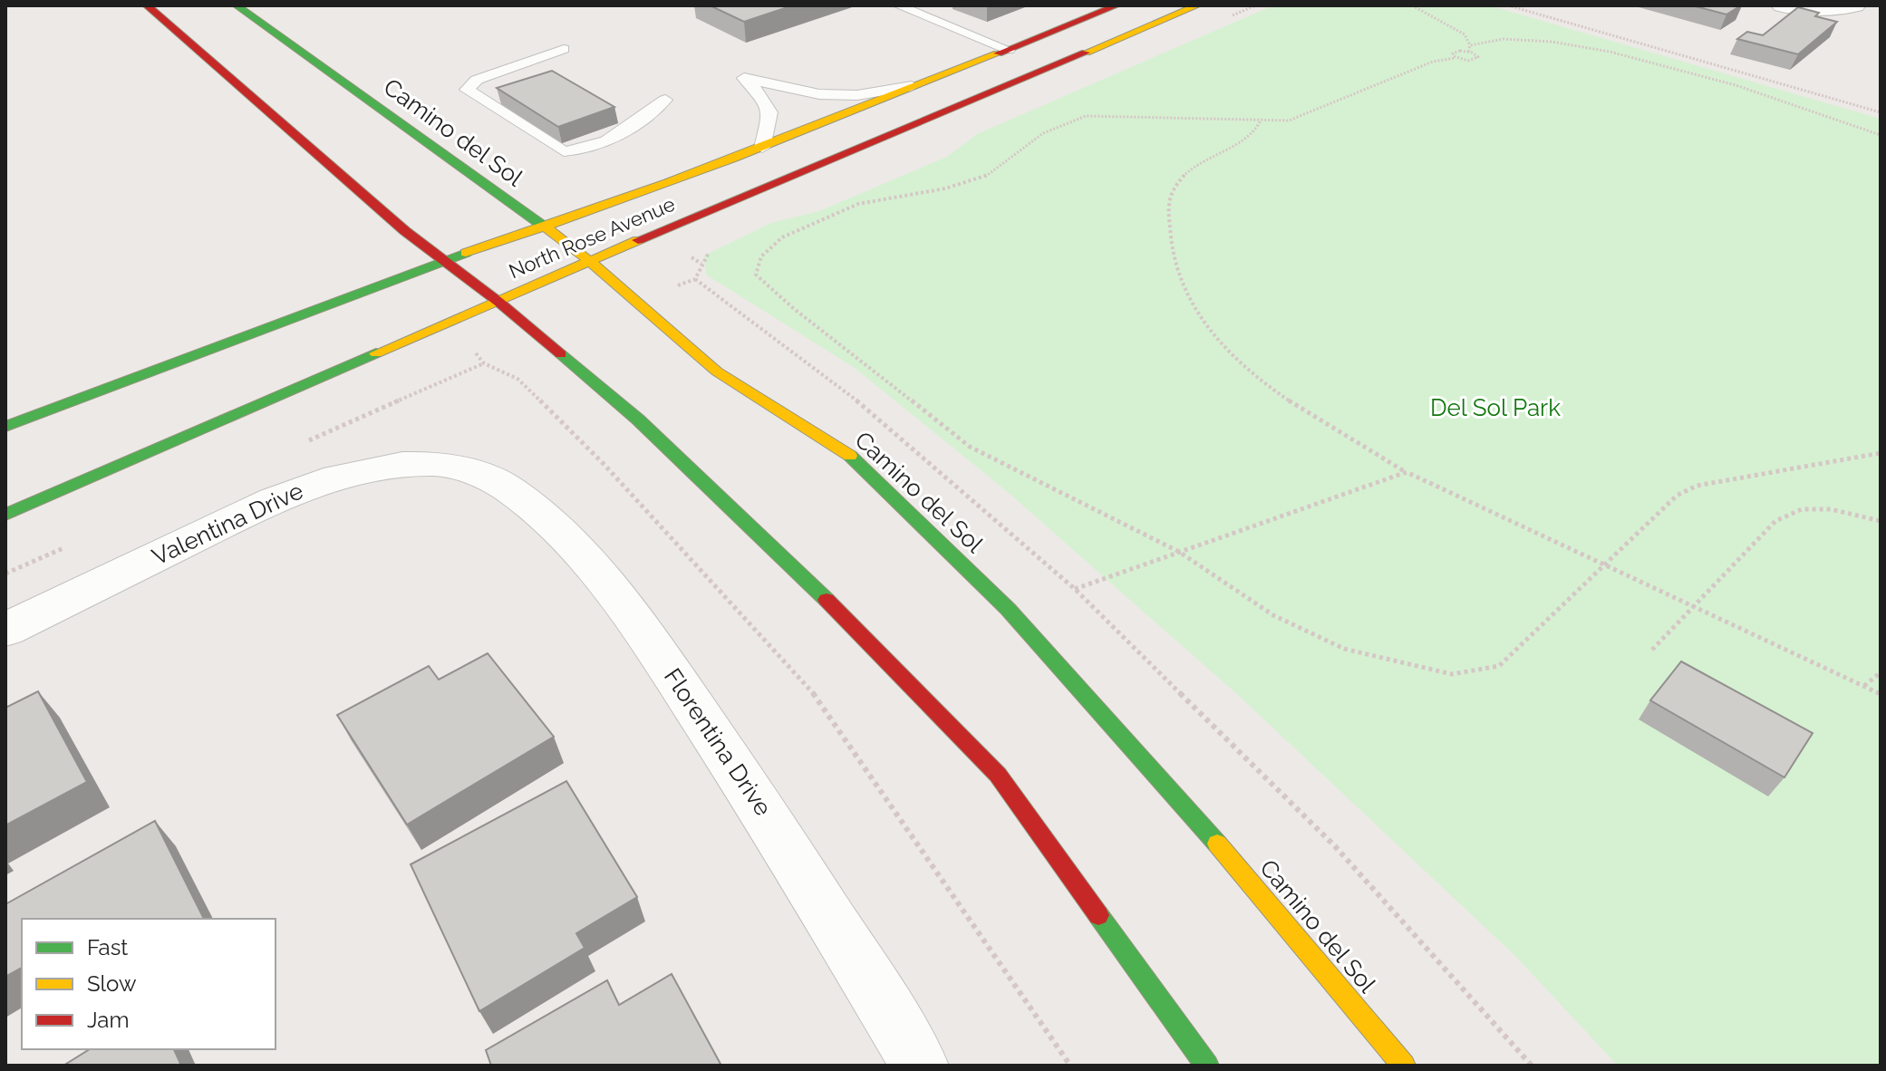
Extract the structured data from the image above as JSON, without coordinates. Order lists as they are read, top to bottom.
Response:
{
  "streets": {
    "street": [
      "Camino del Sol",
      "North Rose Avenue",
      "Valentina Drive",
      "Florentina Drive"
    ]
  },
  "crossings": [
    ["Camino del Sol", "North Rose Avenue"],
    ["Valentina Drive", "Florentina Drive"]
  ],
  "parks": ["Del Sol Park"],
  "legend": ["Fast", "Slow", "Jam"]
}
